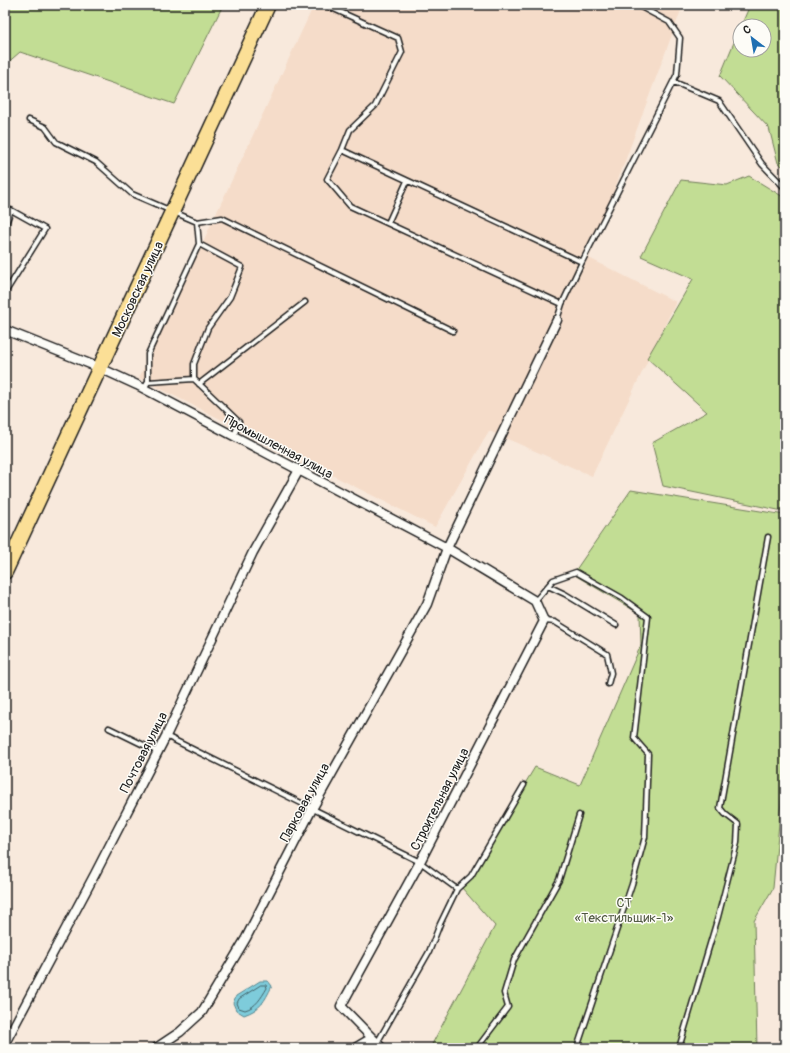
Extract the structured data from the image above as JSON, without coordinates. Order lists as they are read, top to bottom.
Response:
{
  "streets": {
    "highway": ["Московская улица"],
    "street": [
      "Промышленная улица",
      "Почтовая улица",
      "Строительная улица",
      "Парковая улица"
    ]
  },
  "crossings": [
    ["Московская улица", "Промышленная улица"],
    ["Промышленная улица", "Почтовая улица"],
    ["Промышленная улица", "Парковая улица"]
  ],
  "parks": ["СТ «Текстильщик-1»"],
  "north": "top left"
}
